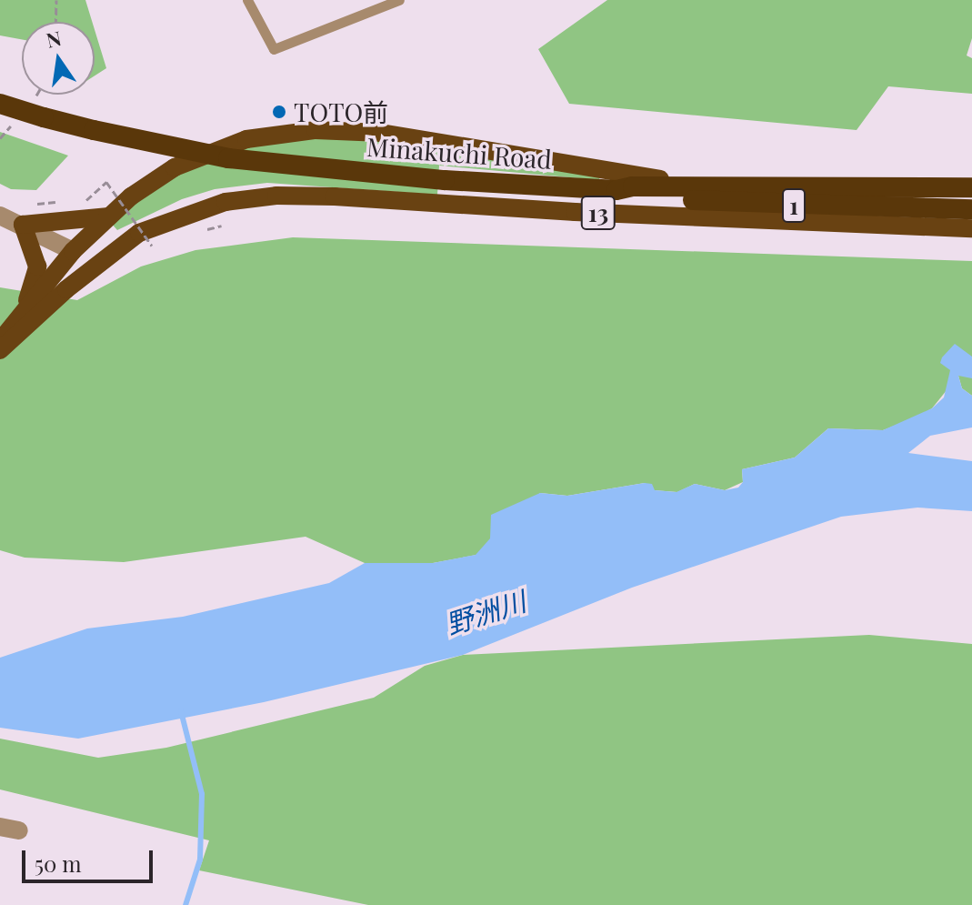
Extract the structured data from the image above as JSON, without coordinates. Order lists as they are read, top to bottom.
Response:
{
  "streets": {
    "highway": ["Minakuchi Road", "1"],
    "main road": ["13"]
  },
  "crossings": [
    ["Minakuchi Road", "13"]
  ],
  "water": ["野洲川"],
  "places": ["TOTO前"],
  "scale_bar": "50 m",
  "north": "top"
}
